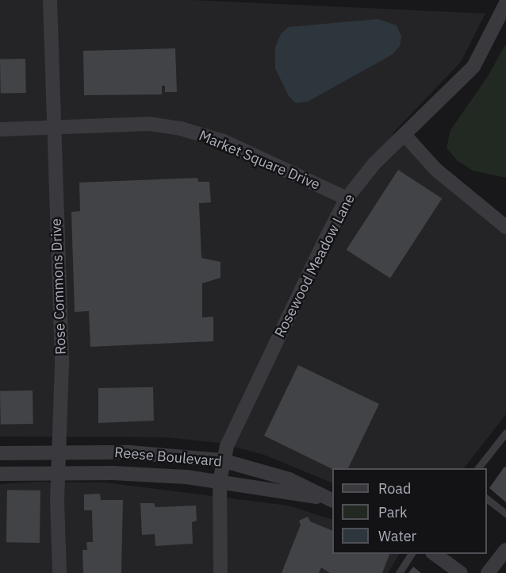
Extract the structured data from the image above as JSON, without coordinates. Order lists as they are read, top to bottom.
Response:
{
  "streets": {
    "street": [
      "Market Square Drive",
      "Rosewood Meadow Lane",
      "Rose Commons Drive",
      "Reese Boulevard"
    ]
  },
  "crossings": [
    ["Market Square Drive", "Rosewood Meadow Lane"],
    ["Market Square Drive", "Rose Commons Drive"],
    ["Rosewood Meadow Lane", "Reese Boulevard"],
    ["Rose Commons Drive", "Reese Boulevard"]
  ],
  "legend": ["Road", "Park", "Water"]
}
